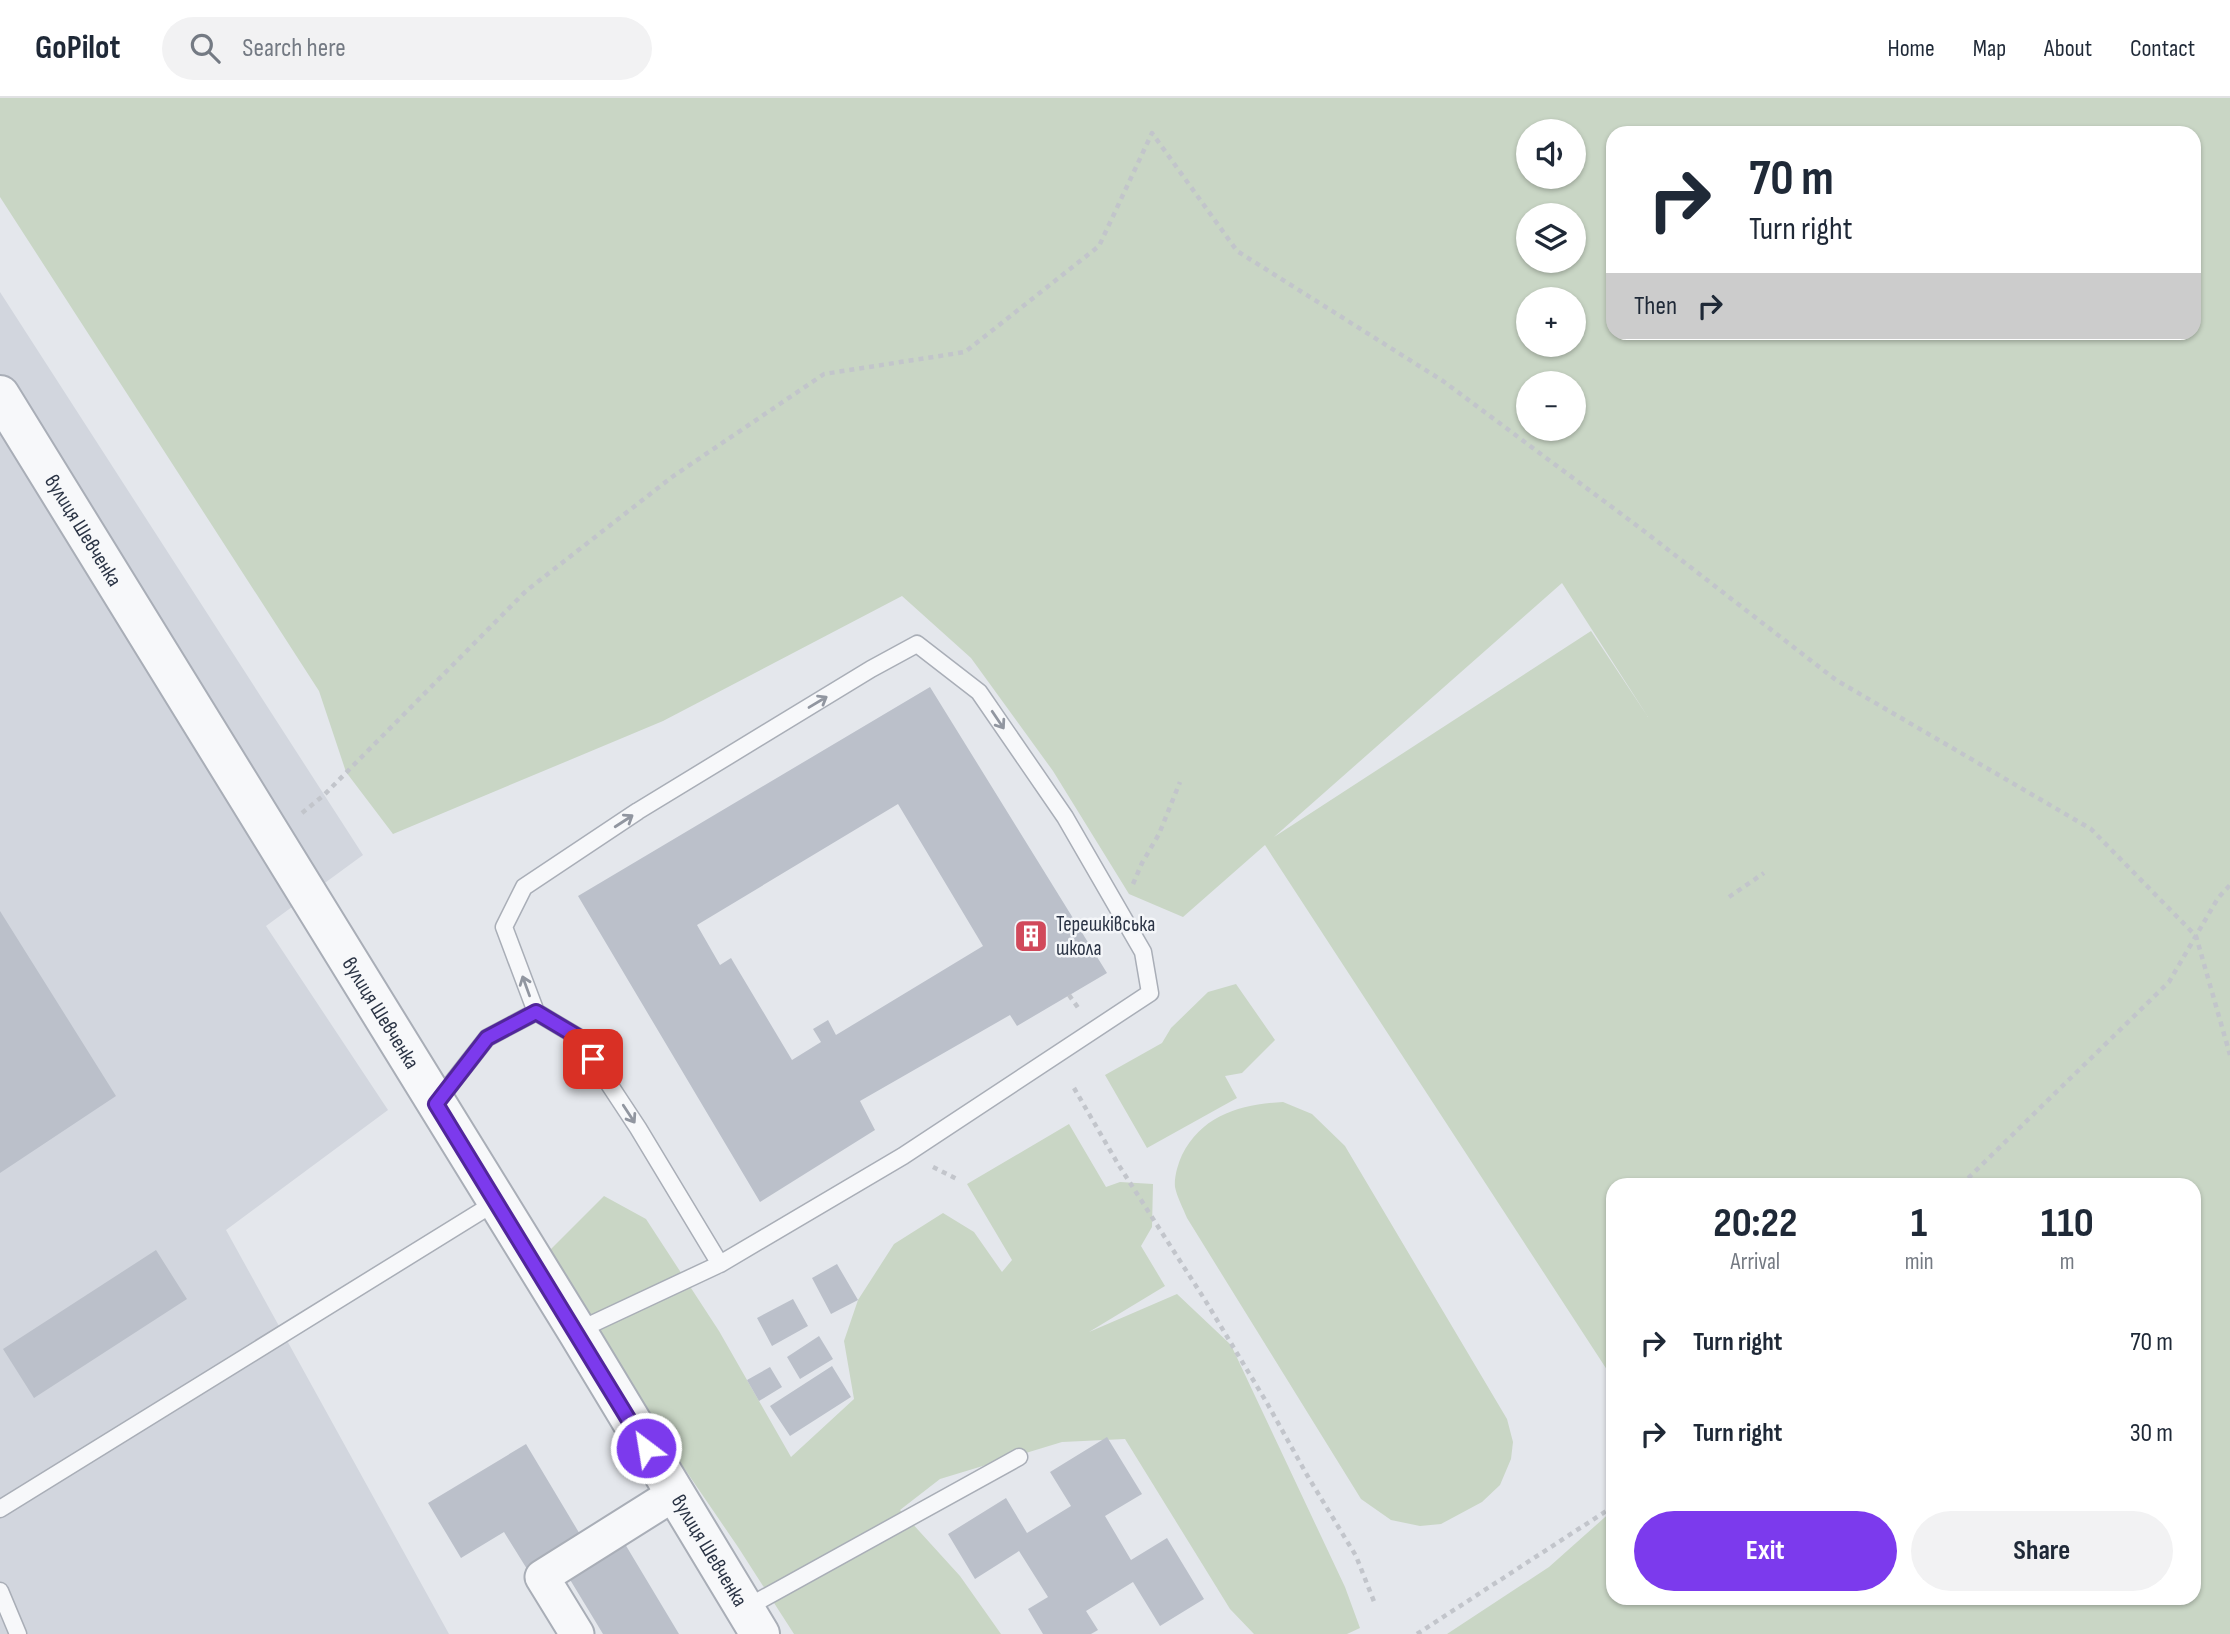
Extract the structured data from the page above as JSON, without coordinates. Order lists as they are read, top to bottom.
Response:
{
  "streets": {
    "street": ["вулиця Шевченка"]
  },
  "places": {
    "building": ["Терешківська школа"]
  },
  "page": {
    "header": "GoPilot",
    "search": "Search here",
    "nav": [
      "Home",
      "Map",
      "About",
      "Contact"
    ],
    "map_buttons": ["+", "−"],
    "turn": ["70 m", "Turn right"],
    "then": "Then",
    "eta": [
      "20:22",
      "Arrival",
      "1",
      "min",
      "110",
      "m"
    ],
    "list": [
      {
        "name": "Turn right",
        "value": "70 m"
      },
      {
        "name": "Turn right",
        "value": "30 m"
      }
    ],
    "buttons": ["Exit", "Share"]
  }
}
